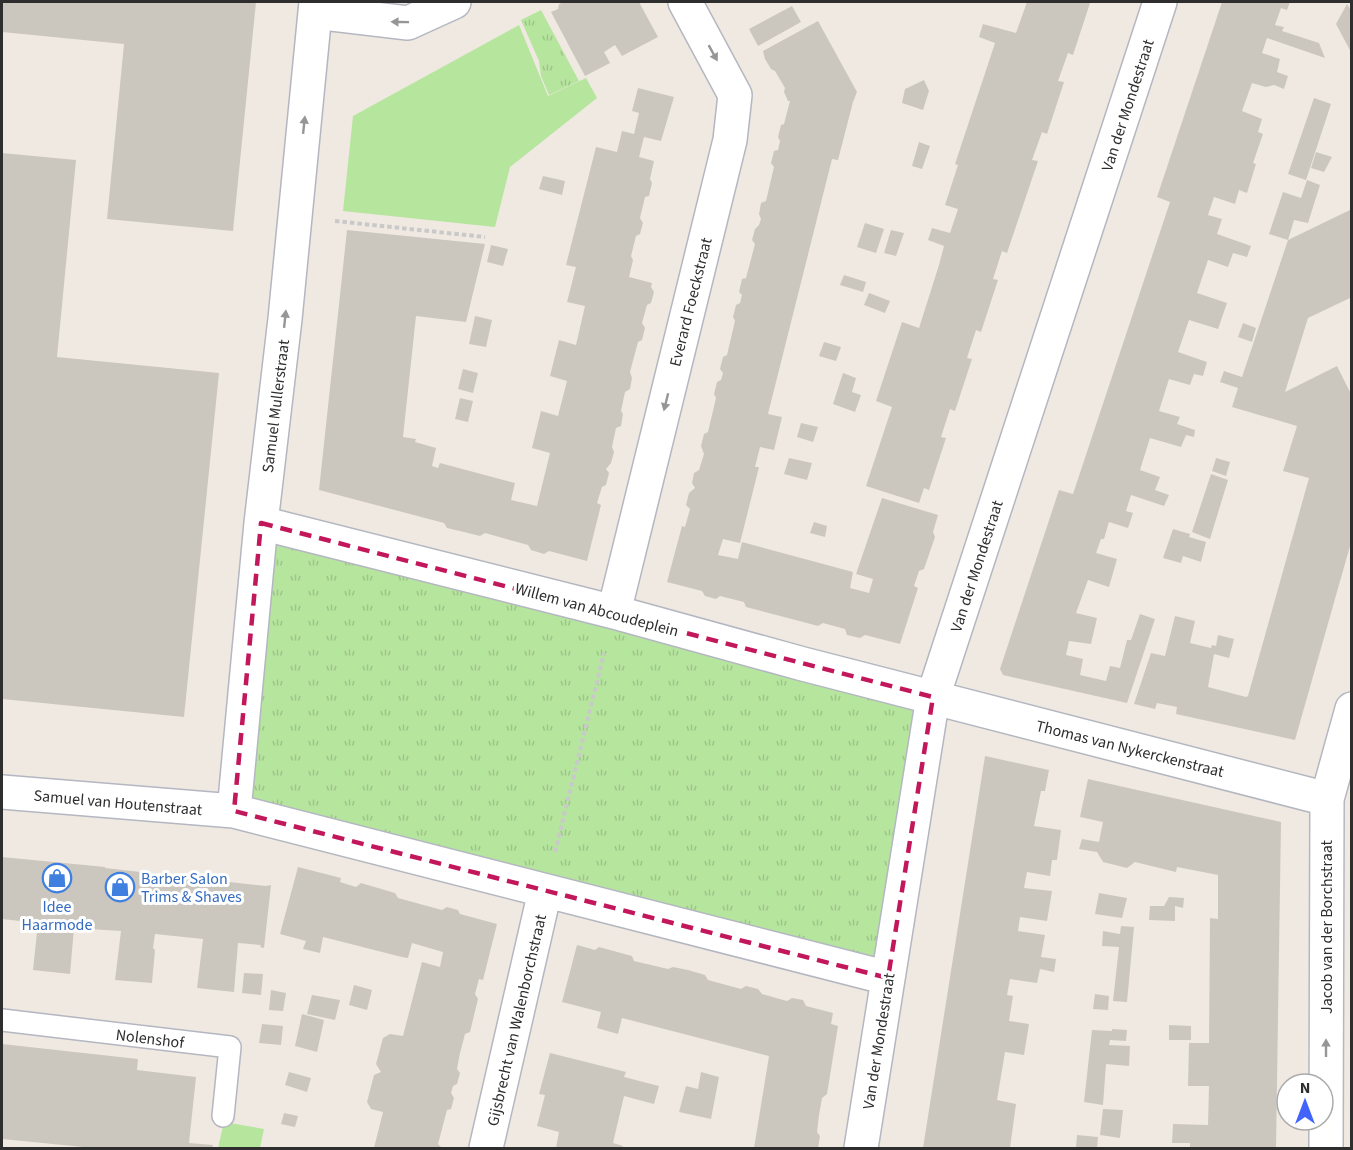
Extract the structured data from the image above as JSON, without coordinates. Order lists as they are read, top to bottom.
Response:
{
  "streets": {
    "street": [
      "Van der Mondestraat",
      "Everard Foeckstraat",
      "Samuel Mullerstraat",
      "Willem van Abcoudeplein",
      "Thomas van Nykerckenstraat",
      "Samuel van Houtenstraat",
      "Jacob van der Borchstraat",
      "Gijsbrecht van Walenborchstraat"
    ],
    "lane": ["Nolenshof"]
  },
  "crossings": [
    ["Van der Mondestraat", "Willem van Abcoudeplein"],
    ["Van der Mondestraat", "Thomas van Nykerckenstraat"],
    ["Everard Foeckstraat", "Willem van Abcoudeplein"],
    ["Samuel Mullerstraat", "Willem van Abcoudeplein"],
    ["Samuel Mullerstraat", "Samuel van Houtenstraat"],
    ["Willem van Abcoudeplein", "Thomas van Nykerckenstraat"],
    ["Thomas van Nykerckenstraat", "Jacob van der Borchstraat"]
  ],
  "one_way": ["Everard Foeckstraat", "Samuel Mullerstraat", "Jacob van der Borchstraat"],
  "places": {
    "shop": ["Idee Haarmode", "Barber Salon Trims & Shaves"]
  },
  "north": "top"
}
